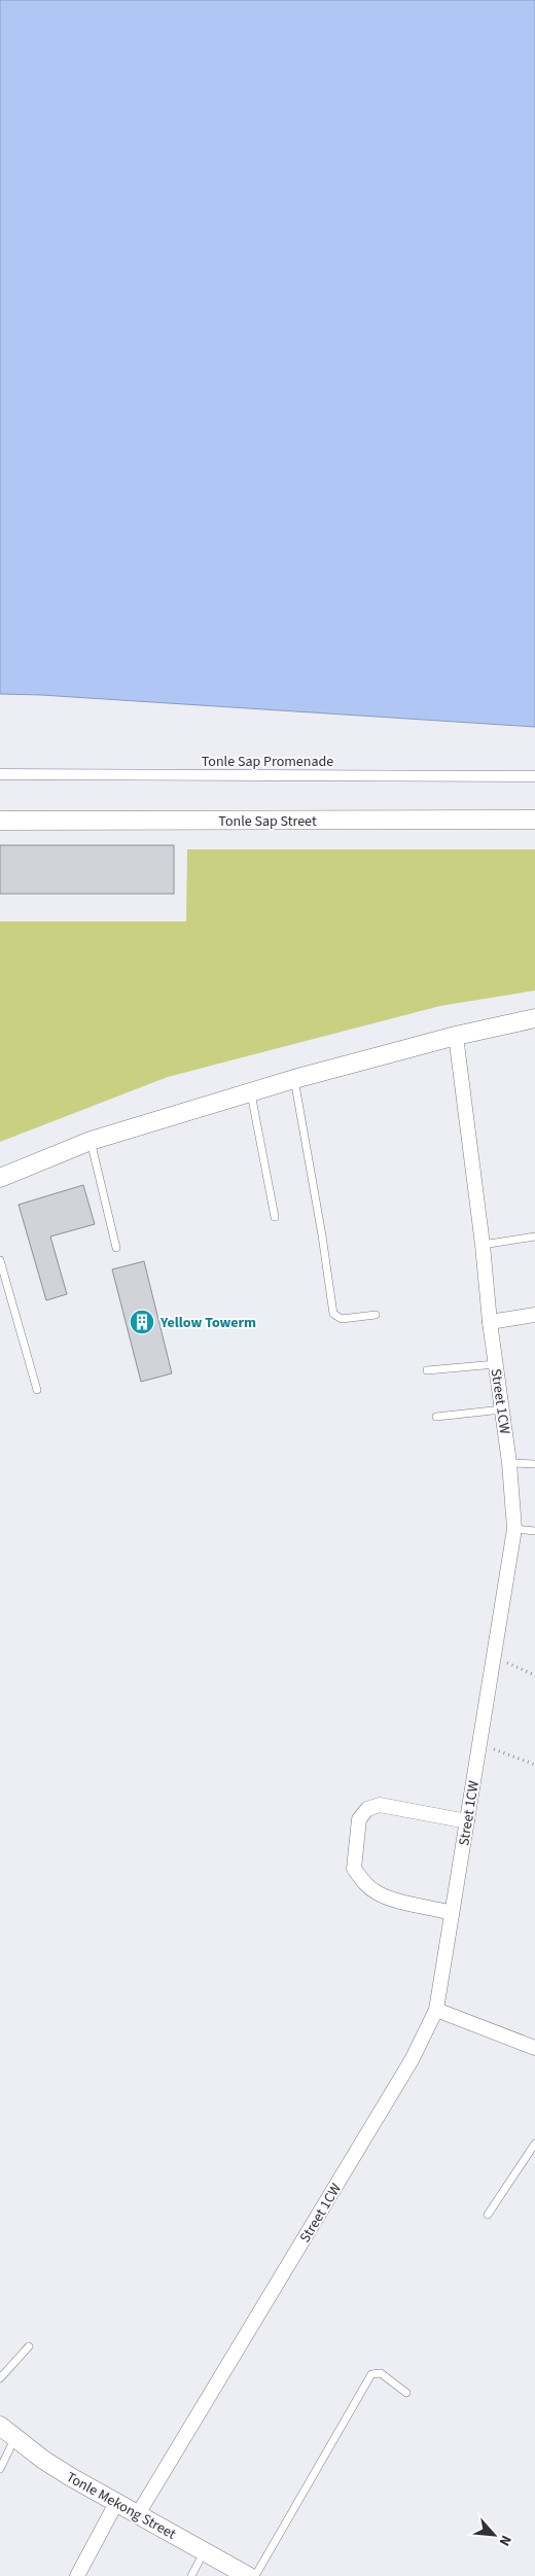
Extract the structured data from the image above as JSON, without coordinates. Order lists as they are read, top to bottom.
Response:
{
  "streets": {
    "street": [
      "Tonle Sap Promenade",
      "Tonle Sap Street",
      "Street 1CW",
      "Tonle Mekong Street"
    ]
  },
  "crossings": [
    ["Street 1CW", "Tonle Mekong Street"]
  ],
  "places": {
    "building": ["Yellow Towerm"]
  },
  "north": "bottom right"
}
